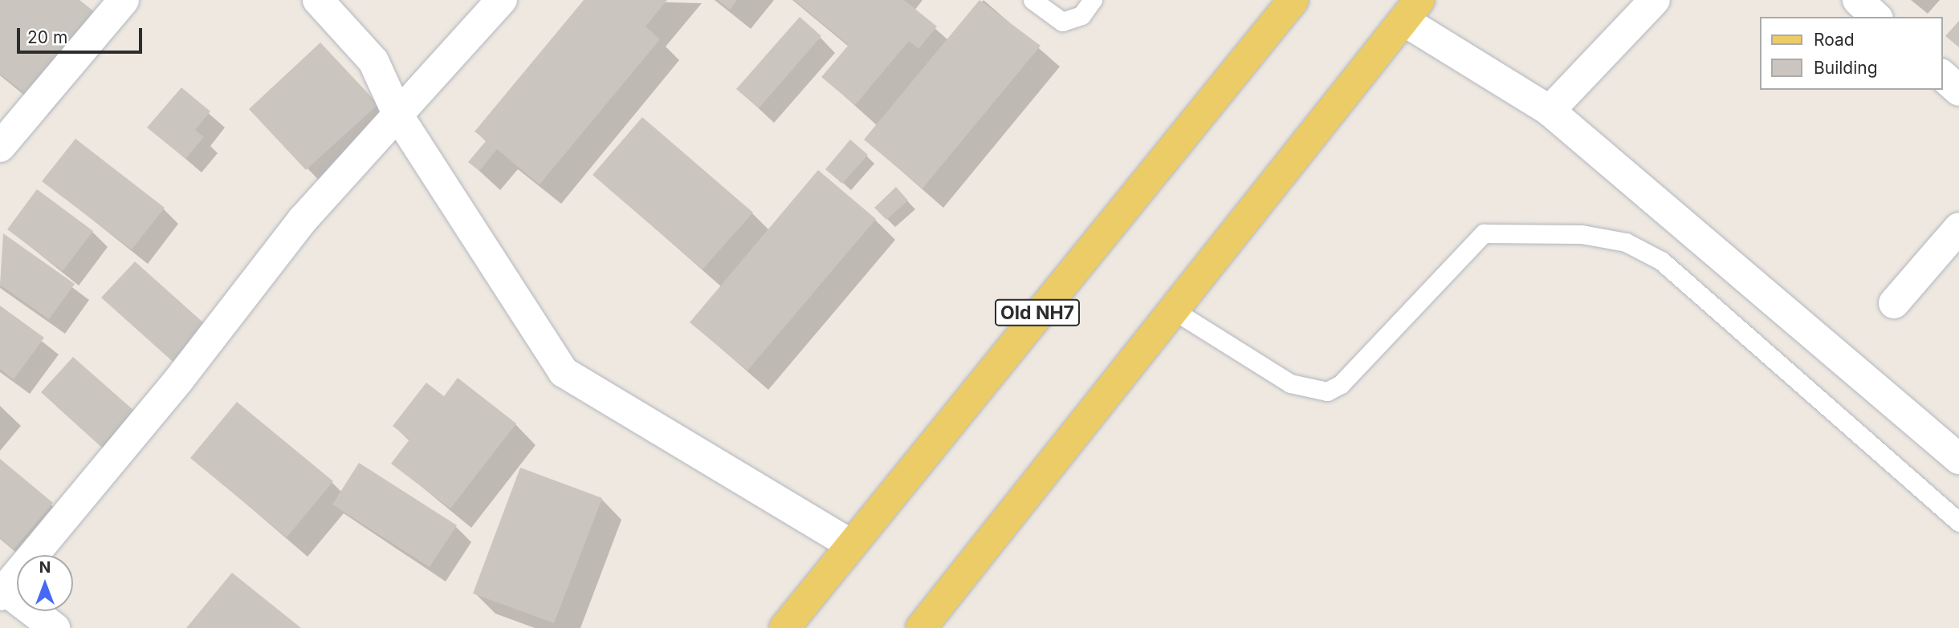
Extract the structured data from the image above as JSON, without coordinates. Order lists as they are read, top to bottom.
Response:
{
  "streets": {
    "main road": ["Old NH7"]
  },
  "legend": ["Road", "Building"],
  "scale_bar": "20 m",
  "north": "top"
}
